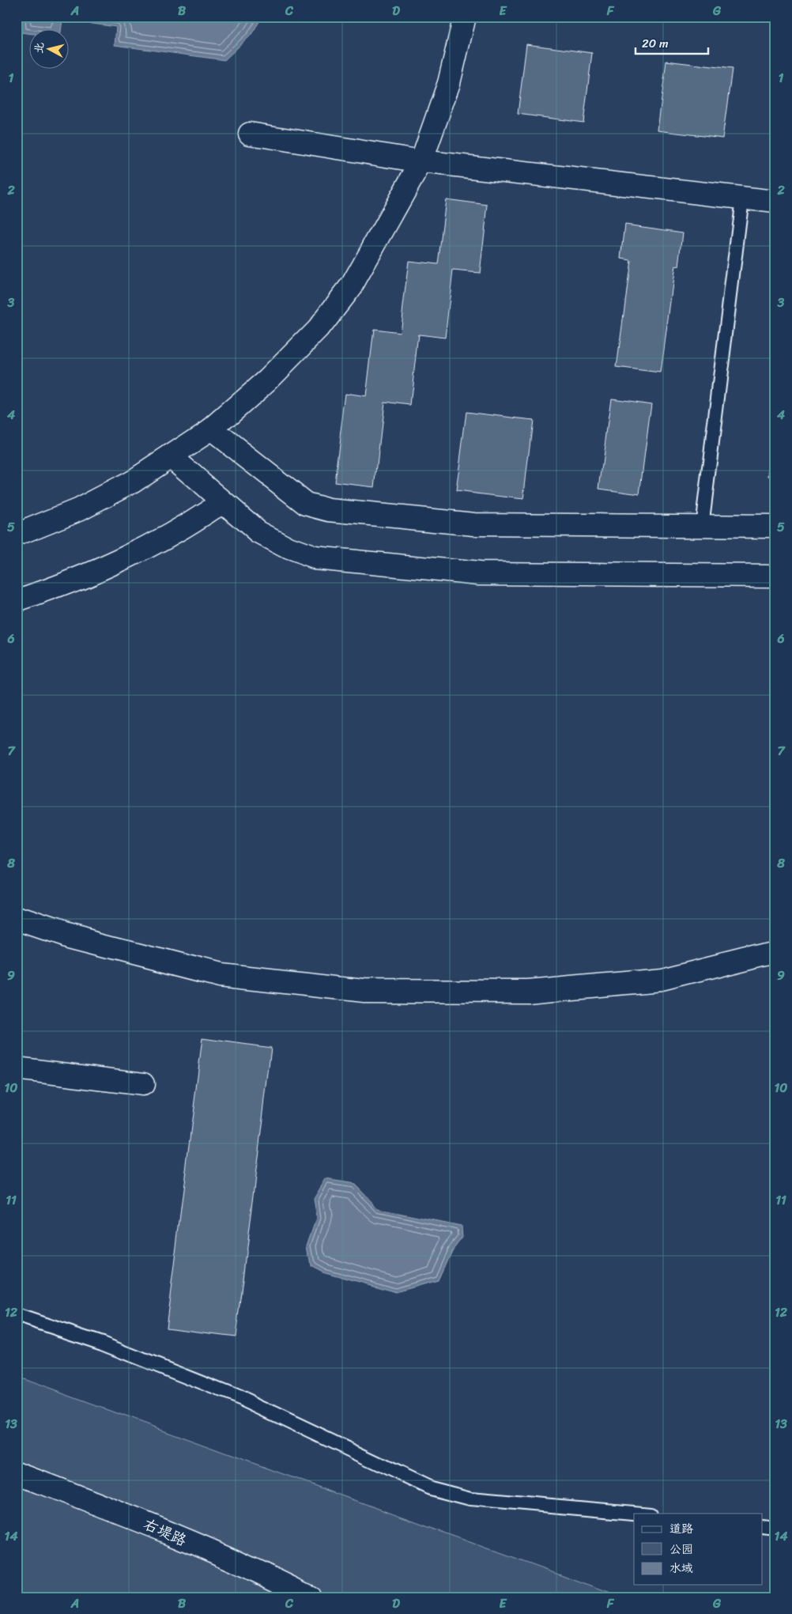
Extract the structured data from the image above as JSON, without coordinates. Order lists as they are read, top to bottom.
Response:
{
  "streets": {
    "street": ["右堤路"]
  },
  "legend": ["道路", "公园", "水域"],
  "scale_bar": "20 m",
  "north": "left",
  "grid": {
    "columns": [
      "A",
      "B",
      "C",
      "D",
      "E",
      "F",
      "G"
    ],
    "rows": [
      "1",
      "2",
      "3",
      "4",
      "5",
      "6",
      "7",
      "8",
      "9",
      "10",
      "11",
      "12",
      "13",
      "14"
    ]
  }
}
